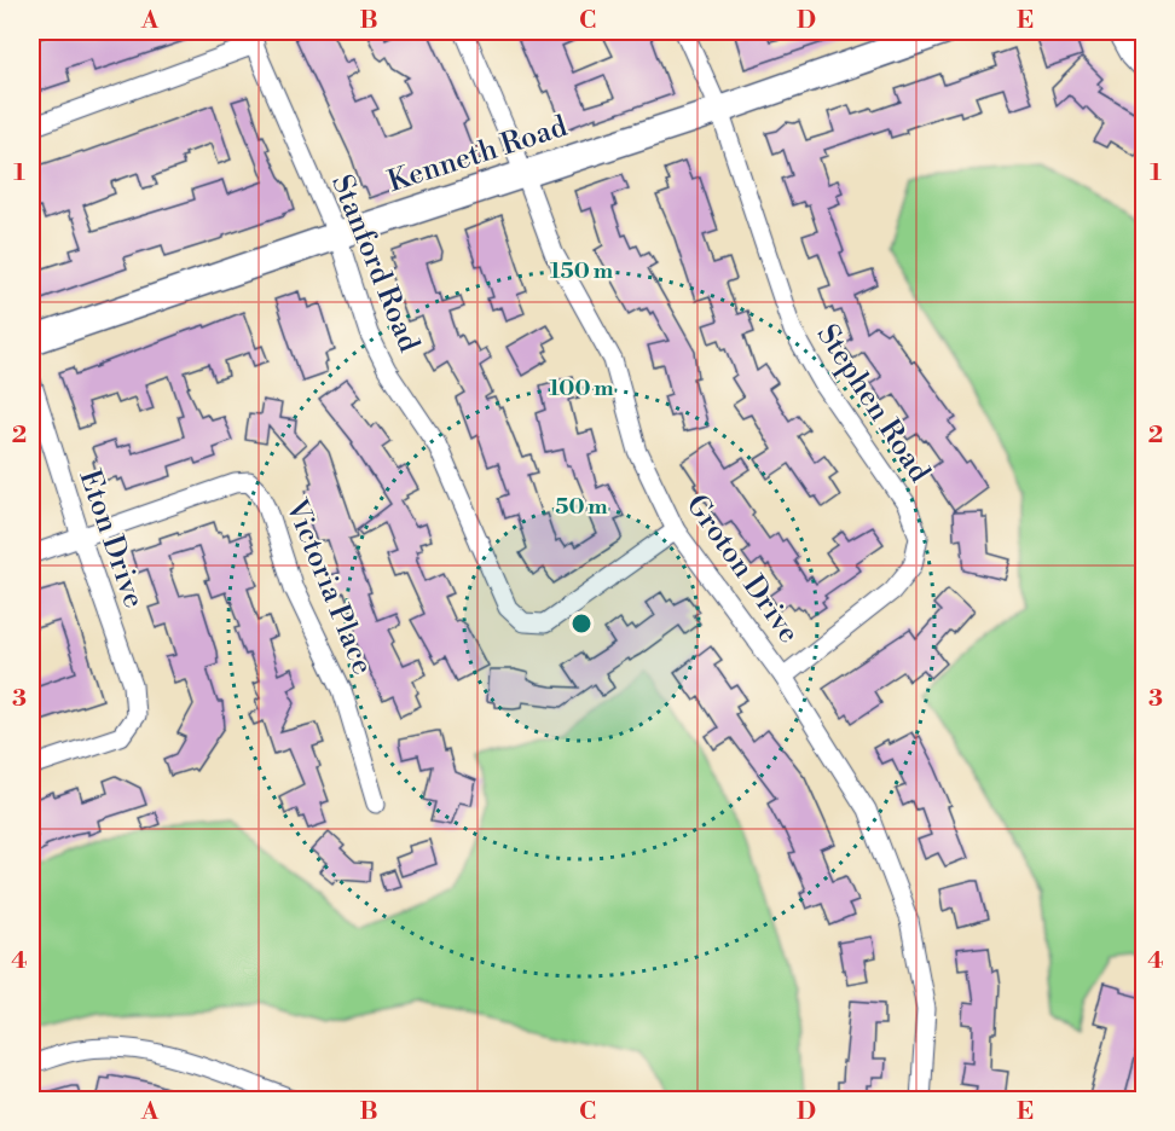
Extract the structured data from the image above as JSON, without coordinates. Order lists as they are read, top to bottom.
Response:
{
  "streets": {
    "street": [
      "Kenneth Road",
      "Stanford Road",
      "Stephen Road",
      "Eton Drive",
      "Groton Drive",
      "Victoria Place"
    ]
  },
  "crossings": [
    ["Kenneth Road", "Stanford Road"],
    ["Kenneth Road", "Stephen Road"],
    ["Kenneth Road", "Groton Drive"],
    ["Stanford Road", "Groton Drive"],
    ["Stephen Road", "Groton Drive"],
    ["Eton Drive", "Victoria Place"]
  ],
  "grid": {
    "columns": [
      "A",
      "B",
      "C",
      "D",
      "E"
    ],
    "rows": [
      "1",
      "2",
      "3",
      "4"
    ]
  },
  "rings": ["150 m", "100 m", "50 m"]
}
